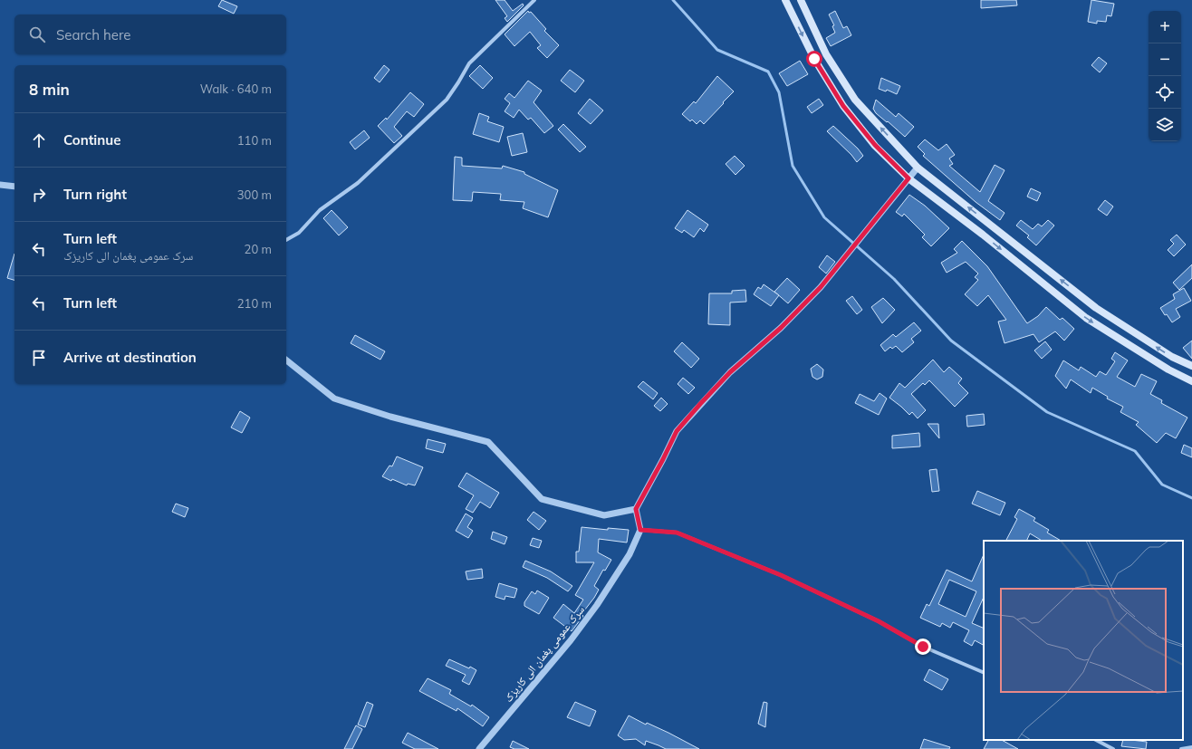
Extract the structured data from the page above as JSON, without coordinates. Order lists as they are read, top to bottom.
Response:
{
  "streets": {
    "street": ["سرک عمومی پغمان الی کاریزک"]
  },
  "page": {
    "map_buttons": ["+", "−"],
    "search": "Search here",
    "heading": ["8 min", "Walk · 640 m"],
    "list": [
      ["Continue", "110 m"],
      ["Turn right", "300 m"],
      ["Turn left", "سرک عمومی پغمان الی کاریزک", "20 m"],
      ["Turn left", "210 m"],
      "Arrive at destination"
    ]
  }
}
